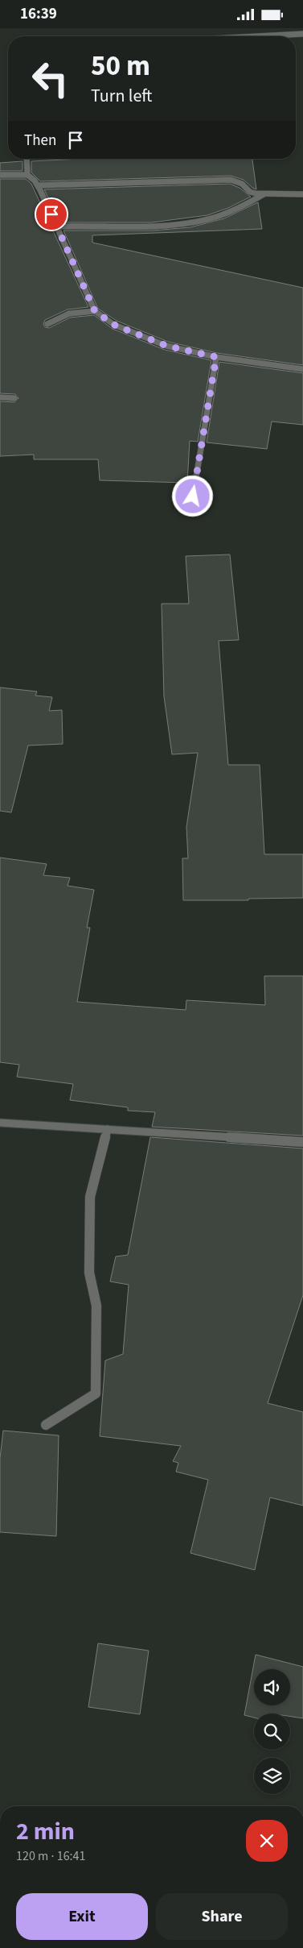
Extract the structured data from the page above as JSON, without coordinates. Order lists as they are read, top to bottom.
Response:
{
  "page": {
    "status": "16:39",
    "turn": ["50 m", "Turn left"],
    "then": "Then",
    "heading": ["2 min", "120 m · 16:41"],
    "buttons": ["Exit", "Share"]
  }
}
